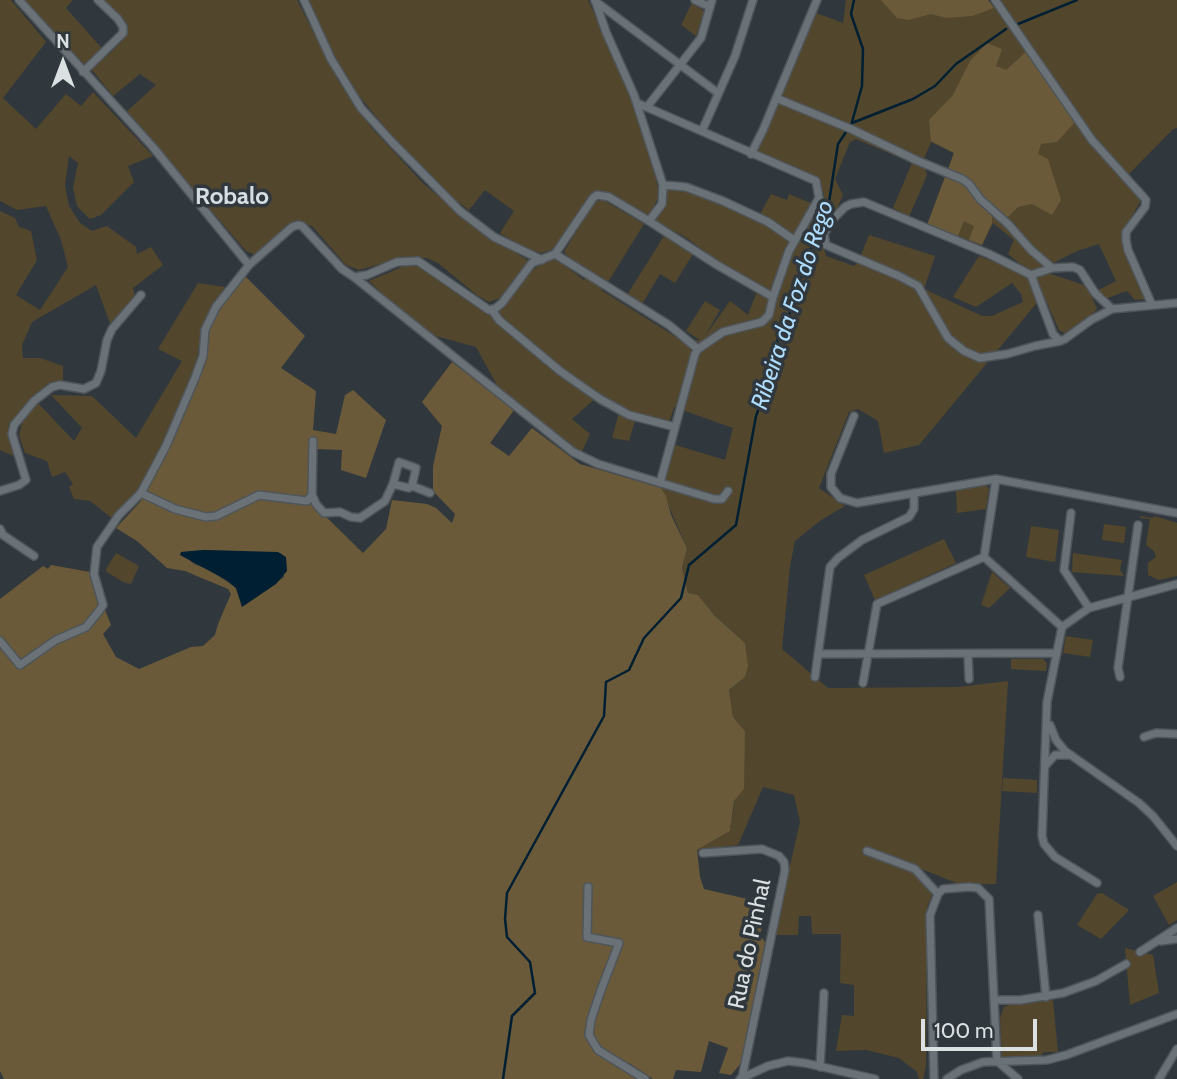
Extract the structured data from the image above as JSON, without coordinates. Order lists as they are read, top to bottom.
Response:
{
  "streets": {
    "street": ["Rua do Pinhal"]
  },
  "districts": ["Robalo"],
  "water": ["Ribeira da Foz do Rego"],
  "scale_bar": "100 m",
  "north": "top"
}
